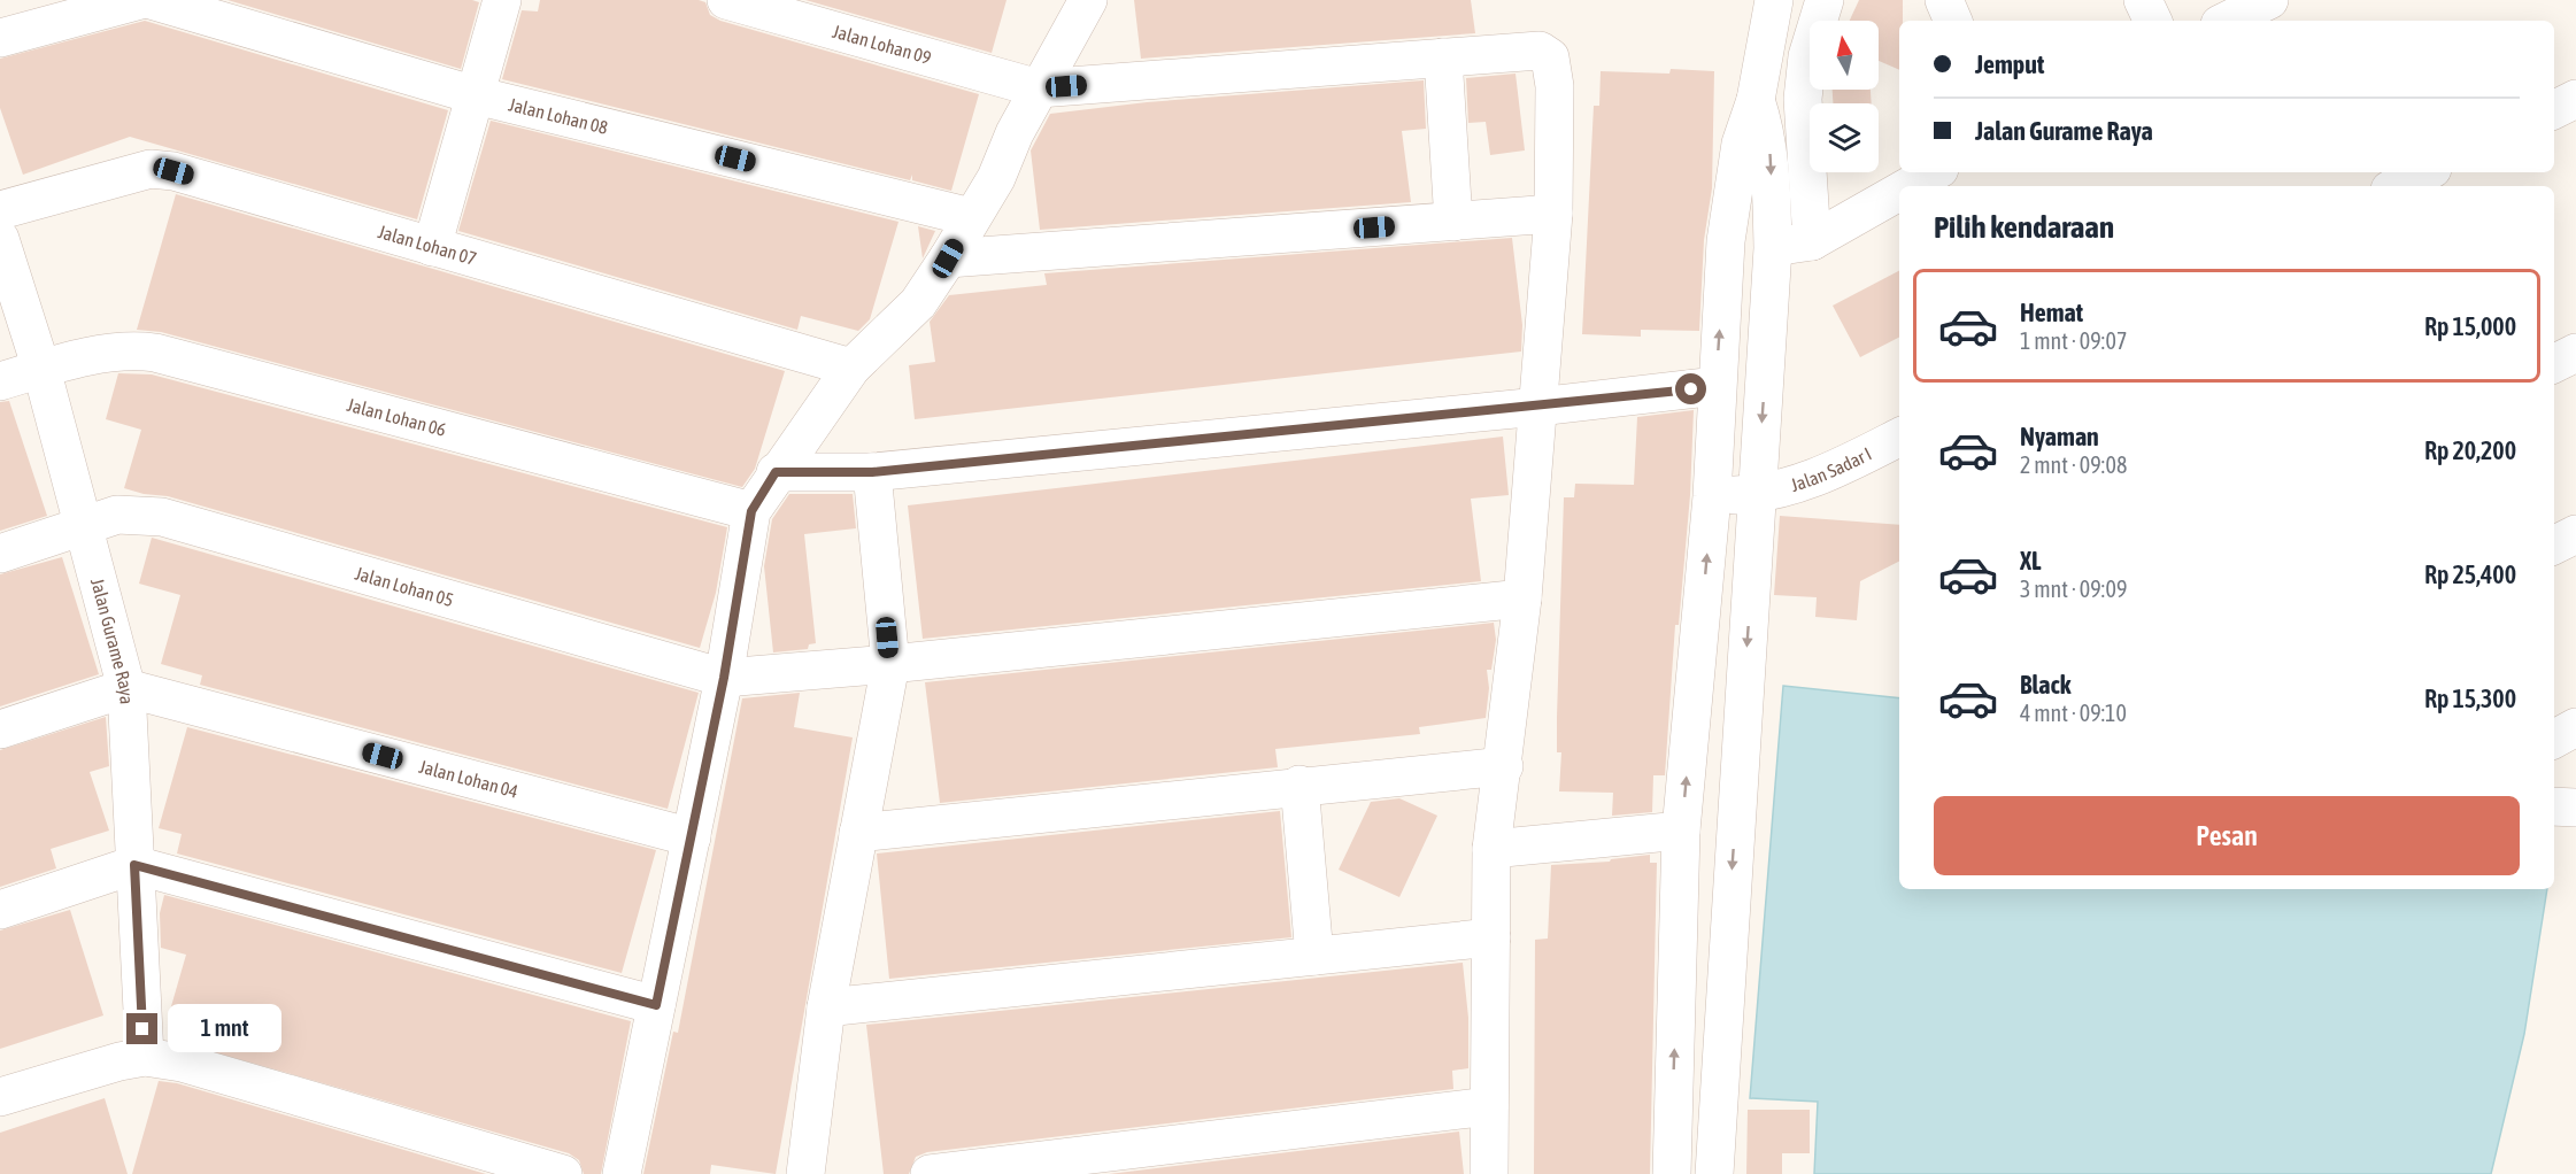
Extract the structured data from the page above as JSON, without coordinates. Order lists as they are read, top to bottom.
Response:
{
  "streets": {
    "street": [
      "Jalan Lohan 09",
      "Jalan Lohan 08",
      "Jalan Lohan 07",
      "Jalan Lohan 06",
      "Jalan Sadar I",
      "Jalan Lohan 05",
      "Jalan Gurame Raya",
      "Jalan Lohan 04"
    ]
  },
  "crossings": [
    ["Jalan Lohan 06", "Jalan Gurame Raya"],
    ["Jalan Lohan 05", "Jalan Gurame Raya"],
    ["Jalan Gurame Raya", "Jalan Lohan 04"]
  ],
  "north": "top",
  "page": {
    "banner": ["Jemput", "Jalan Gurame Raya"],
    "heading": "Pilih kendaraan",
    "list": [
      {
        "name": "Hemat",
        "note": "1 mnt · 09:07",
        "value": "Rp 15,000"
      },
      {
        "name": "Nyaman",
        "note": "2 mnt · 09:08",
        "value": "Rp 20,200"
      },
      {
        "name": "XL",
        "note": "3 mnt · 09:09",
        "value": "Rp 25,400"
      },
      {
        "name": "Black",
        "note": "4 mnt · 09:10",
        "value": "Rp 15,300"
      }
    ],
    "buttons": "Pesan",
    "bubble": "1 mnt"
  }
}
